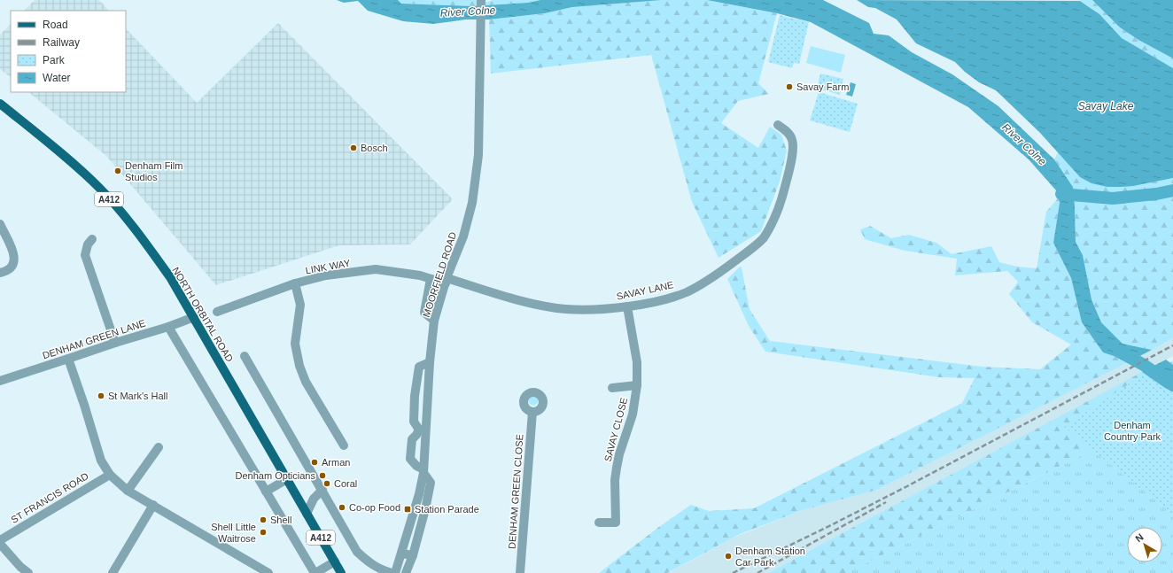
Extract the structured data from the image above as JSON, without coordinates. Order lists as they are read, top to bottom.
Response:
{
  "streets": {
    "main road": ["A412", "NORTH ORBITAL ROAD"],
    "street": [
      "LINK WAY",
      "MOORFIELD ROAD",
      "SAVAY LANE",
      "DENHAM GREEN LANE",
      "SAVAY CLOSE",
      "DENHAM GREEN CLOSE",
      "ST FRANCIS ROAD"
    ]
  },
  "crossings": [
    ["LINK WAY", "MOORFIELD ROAD"],
    ["LINK WAY", "SAVAY LANE"],
    ["MOORFIELD ROAD", "SAVAY LANE"],
    ["SAVAY LANE", "SAVAY CLOSE"],
    ["NORTH ORBITAL ROAD", "DENHAM GREEN LANE"]
  ],
  "water": ["River Colne", "Savay Lake"],
  "parks": ["Denham Country Park"],
  "places": {
    "other": [
      "Savay Farm",
      "Bosch",
      "Denham Film Studios",
      "St Mark's Hall",
      "Arman",
      "Denham Opticians",
      "Coral",
      "Co-op Food",
      "Shell",
      "Shell Little Waitrose",
      "Denham Station Car Park"
    ],
    "transit": ["Station Parade"]
  },
  "legend": [
    "Road",
    "Railway",
    "Park",
    "Water"
  ],
  "north": "top left"
}
